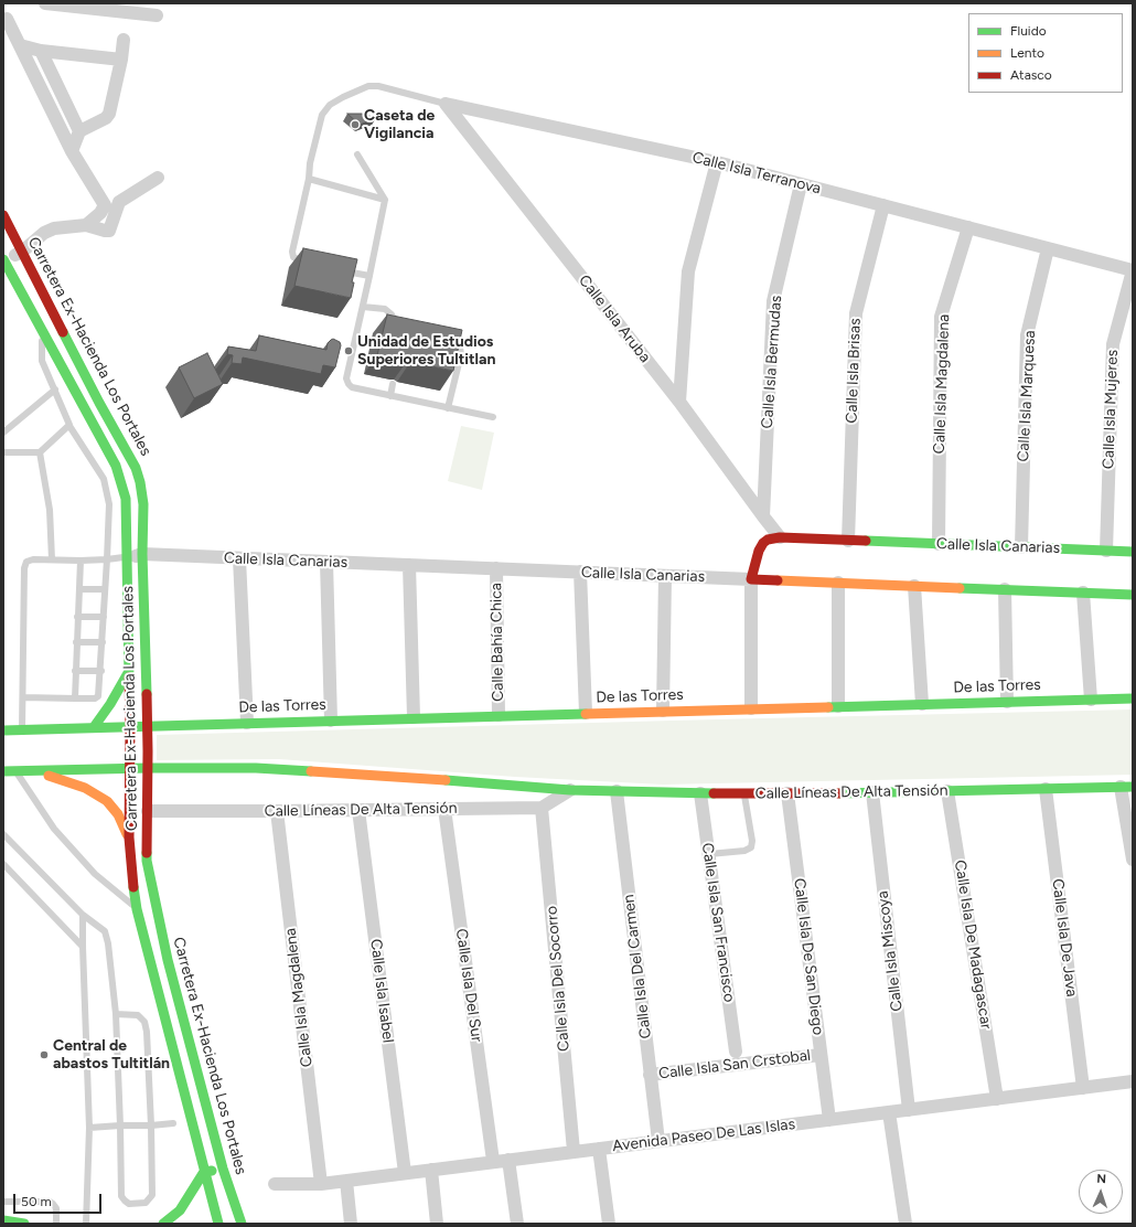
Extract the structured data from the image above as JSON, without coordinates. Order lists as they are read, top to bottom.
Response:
{
  "streets": {
    "main road": [
      "Carretera Ex-Hacienda Los Portales",
      "Calle Isla Canarias",
      "De las Torres",
      "Calle Líneas De Alta Tensión"
    ],
    "street": [
      "Calle Isla Terranova",
      "Calle Isla Aruba",
      "Calle Isla Bermudas",
      "Calle Isla Brisas",
      "Calle Isla Magdalena",
      "Calle Isla Marquesa",
      "Calle Isla Mujeres",
      "Calle Bahía Chica",
      "Calle Isla San Francisco",
      "Calle Isla De Java",
      "Calle Isla De Madagascar",
      "Calle Isla Miscoya",
      "Calle Isla De San Diego",
      "Calle Isla Del Carmen",
      "Calle Isla Del Socorro",
      "Calle Isla Del Sur",
      "Calle Isla Isabel",
      "Calle Isla San Crstobal",
      "Avenida Paseo De Las Islas"
    ]
  },
  "crossings": [
    ["Calle Isla Terranova", "Calle Isla Aruba"],
    ["Calle Isla Terranova", "Calle Isla Bermudas"],
    ["Calle Isla Terranova", "Calle Isla Brisas"],
    ["Calle Isla Terranova", "Calle Isla Magdalena"],
    ["Calle Isla Terranova", "Calle Isla Marquesa"],
    ["Calle Isla Terranova", "Calle Isla Mujeres"],
    ["Calle Isla Aruba", "Calle Isla Bermudas"],
    ["Calle Isla Aruba", "Calle Isla Canarias"],
    ["Carretera Ex-Hacienda Los Portales", "Calle Isla Canarias"],
    ["Carretera Ex-Hacienda Los Portales", "De las Torres"],
    ["Carretera Ex-Hacienda Los Portales", "Calle Líneas De Alta Tensión"],
    ["Calle Isla Brisas", "Calle Isla Canarias"],
    ["Calle Isla Magdalena", "Calle Isla Canarias"],
    ["Calle Isla Magdalena", "Calle Líneas De Alta Tensión"],
    ["Calle Isla Magdalena", "Avenida Paseo De Las Islas"],
    ["Calle Isla Marquesa", "Calle Isla Canarias"],
    ["Calle Isla Mujeres", "Calle Isla Canarias"],
    ["Calle Isla Canarias", "Calle Bahía Chica"],
    ["Calle Bahía Chica", "De las Torres"],
    ["Calle Líneas De Alta Tensión", "Calle Isla San Francisco"],
    ["Calle Líneas De Alta Tensión", "Calle Isla De Java"],
    ["Calle Líneas De Alta Tensión", "Calle Isla De Madagascar"],
    ["Calle Líneas De Alta Tensión", "Calle Isla Miscoya"],
    ["Calle Líneas De Alta Tensión", "Calle Isla De San Diego"],
    ["Calle Líneas De Alta Tensión", "Calle Isla Del Carmen"],
    ["Calle Líneas De Alta Tensión", "Calle Isla Del Socorro"],
    ["Calle Líneas De Alta Tensión", "Calle Isla Del Sur"],
    ["Calle Líneas De Alta Tensión", "Calle Isla Isabel"],
    ["Calle Isla De Java", "Avenida Paseo De Las Islas"],
    ["Calle Isla De Madagascar", "Avenida Paseo De Las Islas"],
    ["Calle Isla Miscoya", "Avenida Paseo De Las Islas"],
    ["Calle Isla De San Diego", "Calle Isla San Crstobal"],
    ["Calle Isla De San Diego", "Avenida Paseo De Las Islas"],
    ["Calle Isla Del Carmen", "Calle Isla San Crstobal"],
    ["Calle Isla Del Carmen", "Avenida Paseo De Las Islas"],
    ["Calle Isla Del Socorro", "Avenida Paseo De Las Islas"],
    ["Calle Isla Del Sur", "Avenida Paseo De Las Islas"],
    ["Calle Isla Isabel", "Avenida Paseo De Las Islas"]
  ],
  "places": ["Caseta de Vigilancia", "Unidad de Estudios Superiores Tultitlan", "Central de abastos Tultitlán"],
  "legend": ["Fluido", "Lento", "Atasco"],
  "scale_bar": "50 m",
  "north": "top"
}
